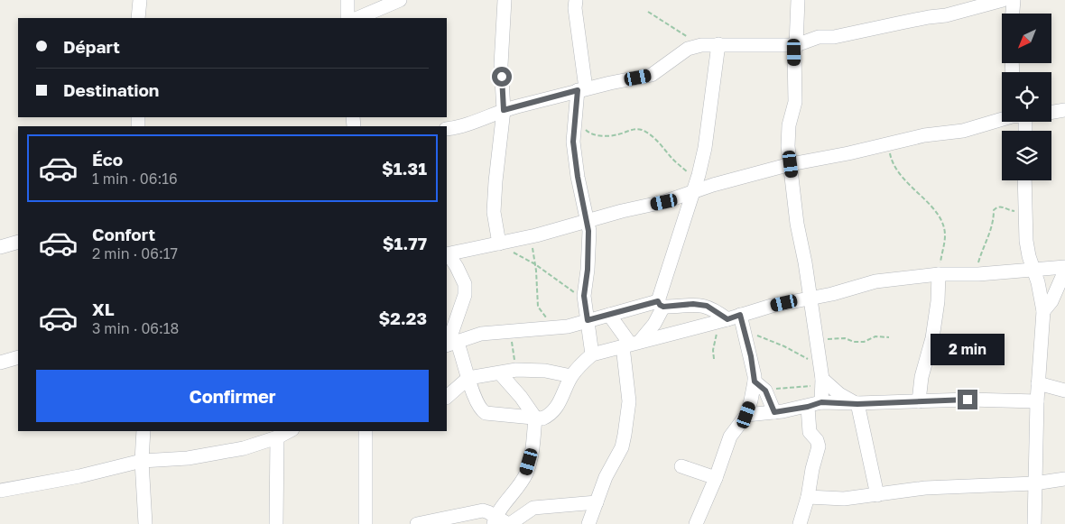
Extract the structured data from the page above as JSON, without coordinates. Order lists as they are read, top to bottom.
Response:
{
  "north": "bottom left",
  "page": {
    "banner": ["Départ", "Destination"],
    "list": [
      {
        "name": "Éco",
        "note": "1 min · 06:16",
        "value": "$1.31"
      },
      {
        "name": "Confort",
        "note": "2 min · 06:17",
        "value": "$1.77"
      },
      {
        "name": "XL",
        "note": "3 min · 06:18",
        "value": "$2.23"
      }
    ],
    "bubble": "2 min",
    "buttons": "Confirmer"
  }
}
